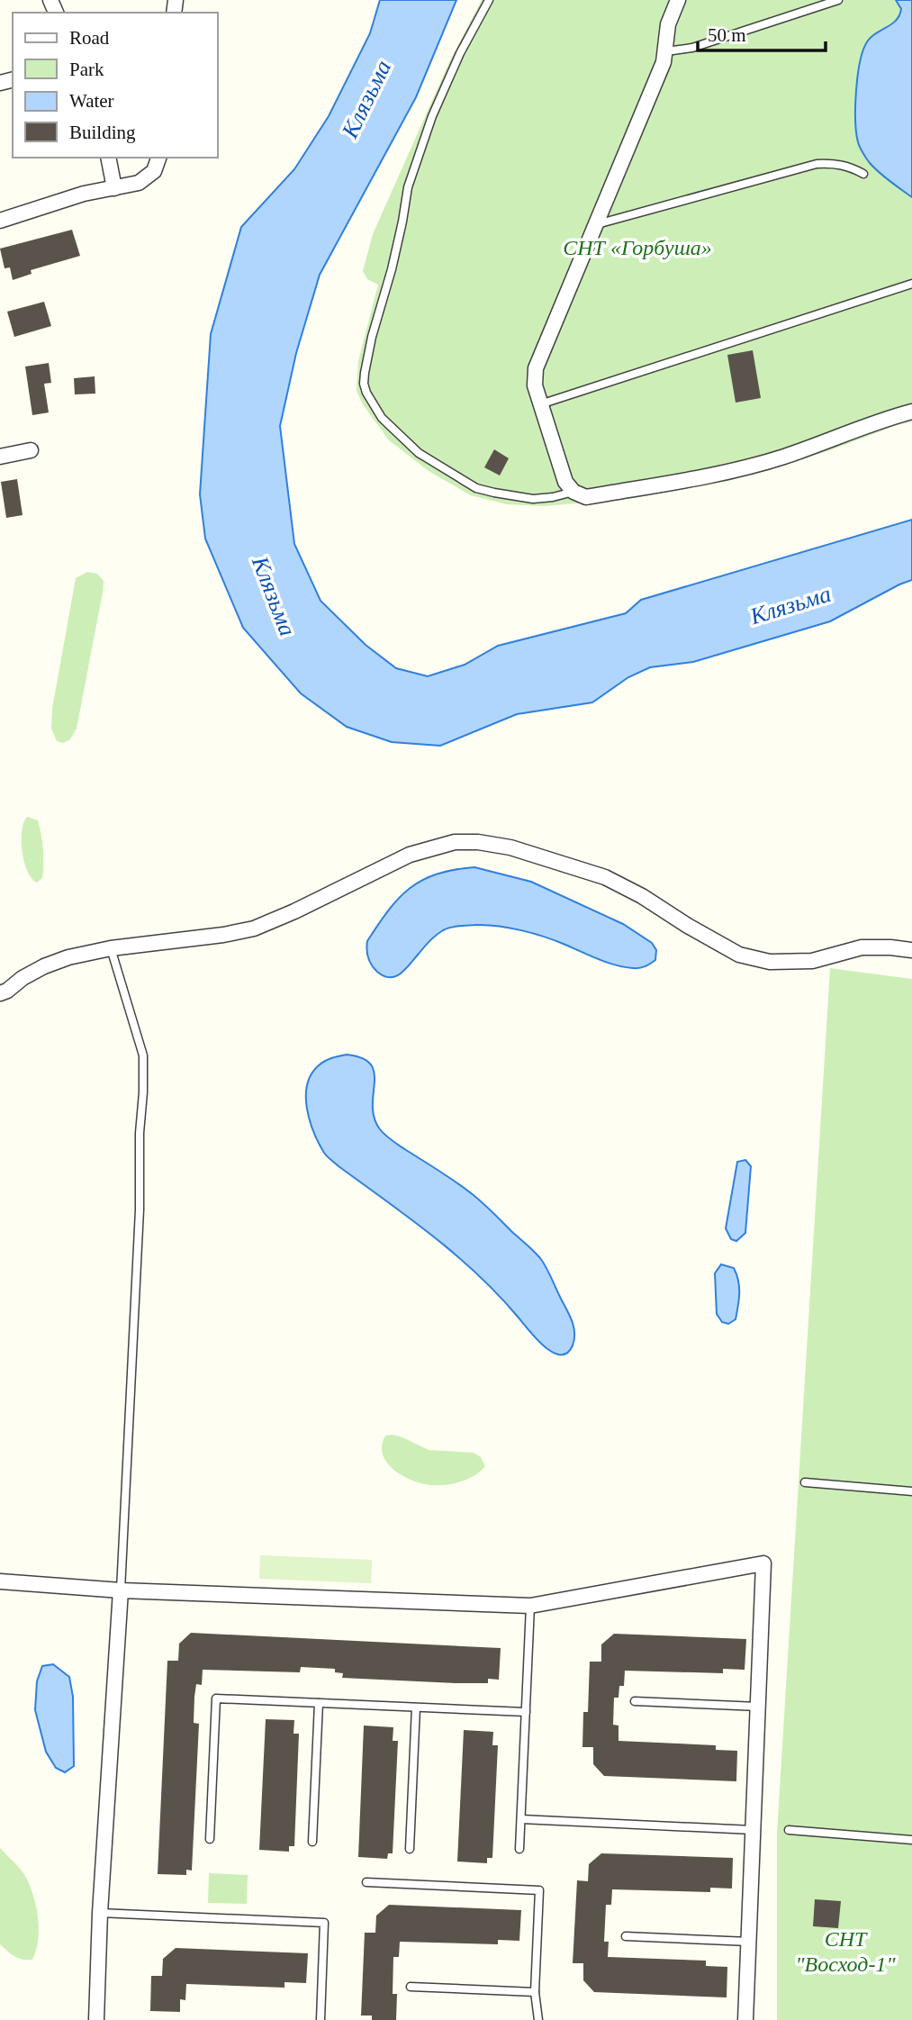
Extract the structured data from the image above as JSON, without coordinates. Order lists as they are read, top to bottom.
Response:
{
  "water": ["Клязьма"],
  "parks": ["СНТ «Горбуша»", "СНТ \"Восход-1\""],
  "legend": [
    "Road",
    "Park",
    "Water",
    "Building"
  ],
  "scale_bar": "50 m"
}
